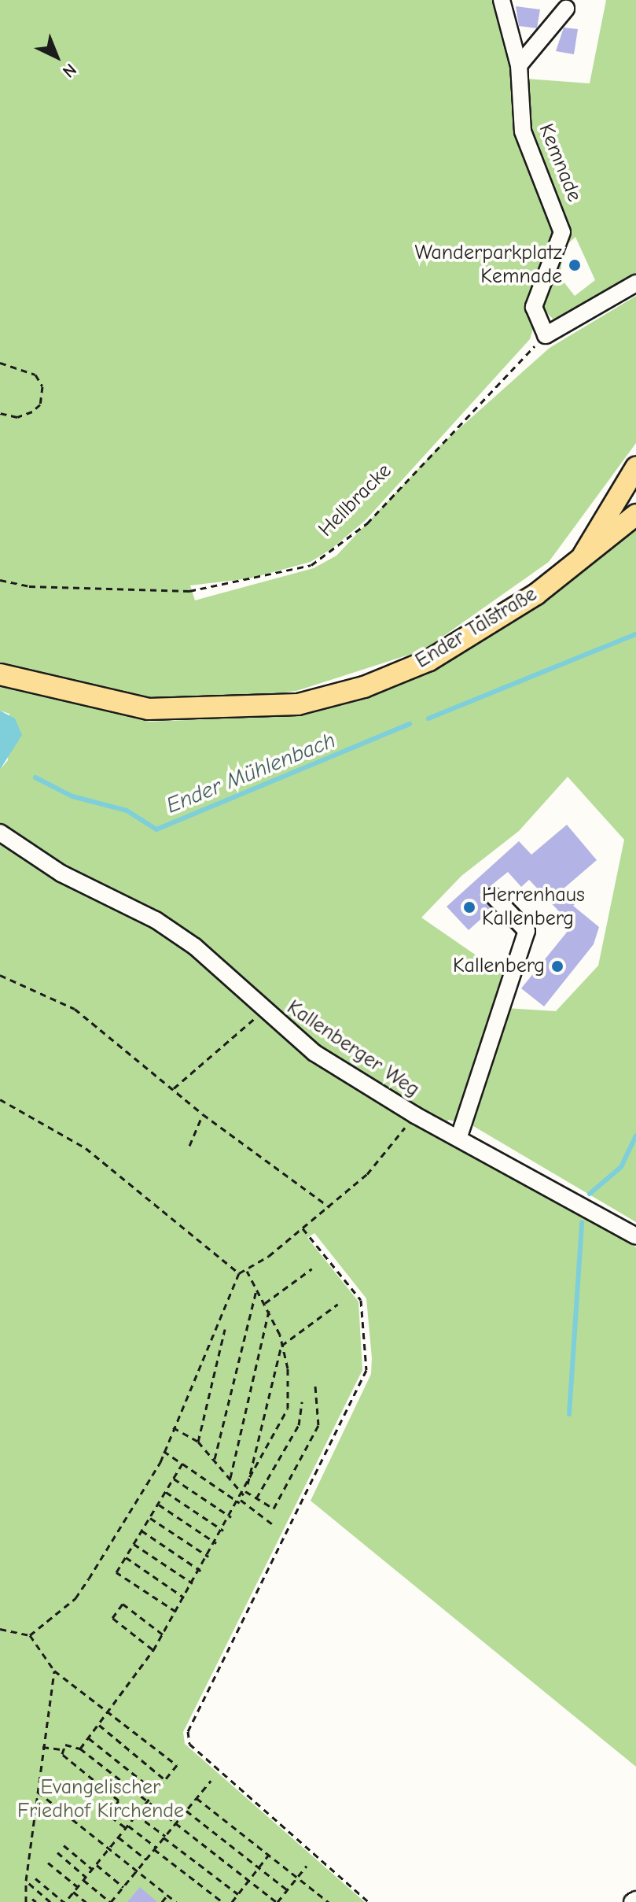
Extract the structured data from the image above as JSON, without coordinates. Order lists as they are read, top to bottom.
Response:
{
  "streets": {
    "main road": ["Ender Talstraße"],
    "street": ["Kemnade", "Kallenberger Weg"],
    "path": ["Hellbracke"]
  },
  "crossings": [
    ["Kemnade", "Hellbracke"]
  ],
  "water": ["Ender Mühlenbach"],
  "parks": ["Evangelischer Friedhof Kirchende"],
  "places": ["Wanderparkplatz Kemnade", "Herrenhaus Kallenberg", "Kallenberg"],
  "north": "bottom right"
}
